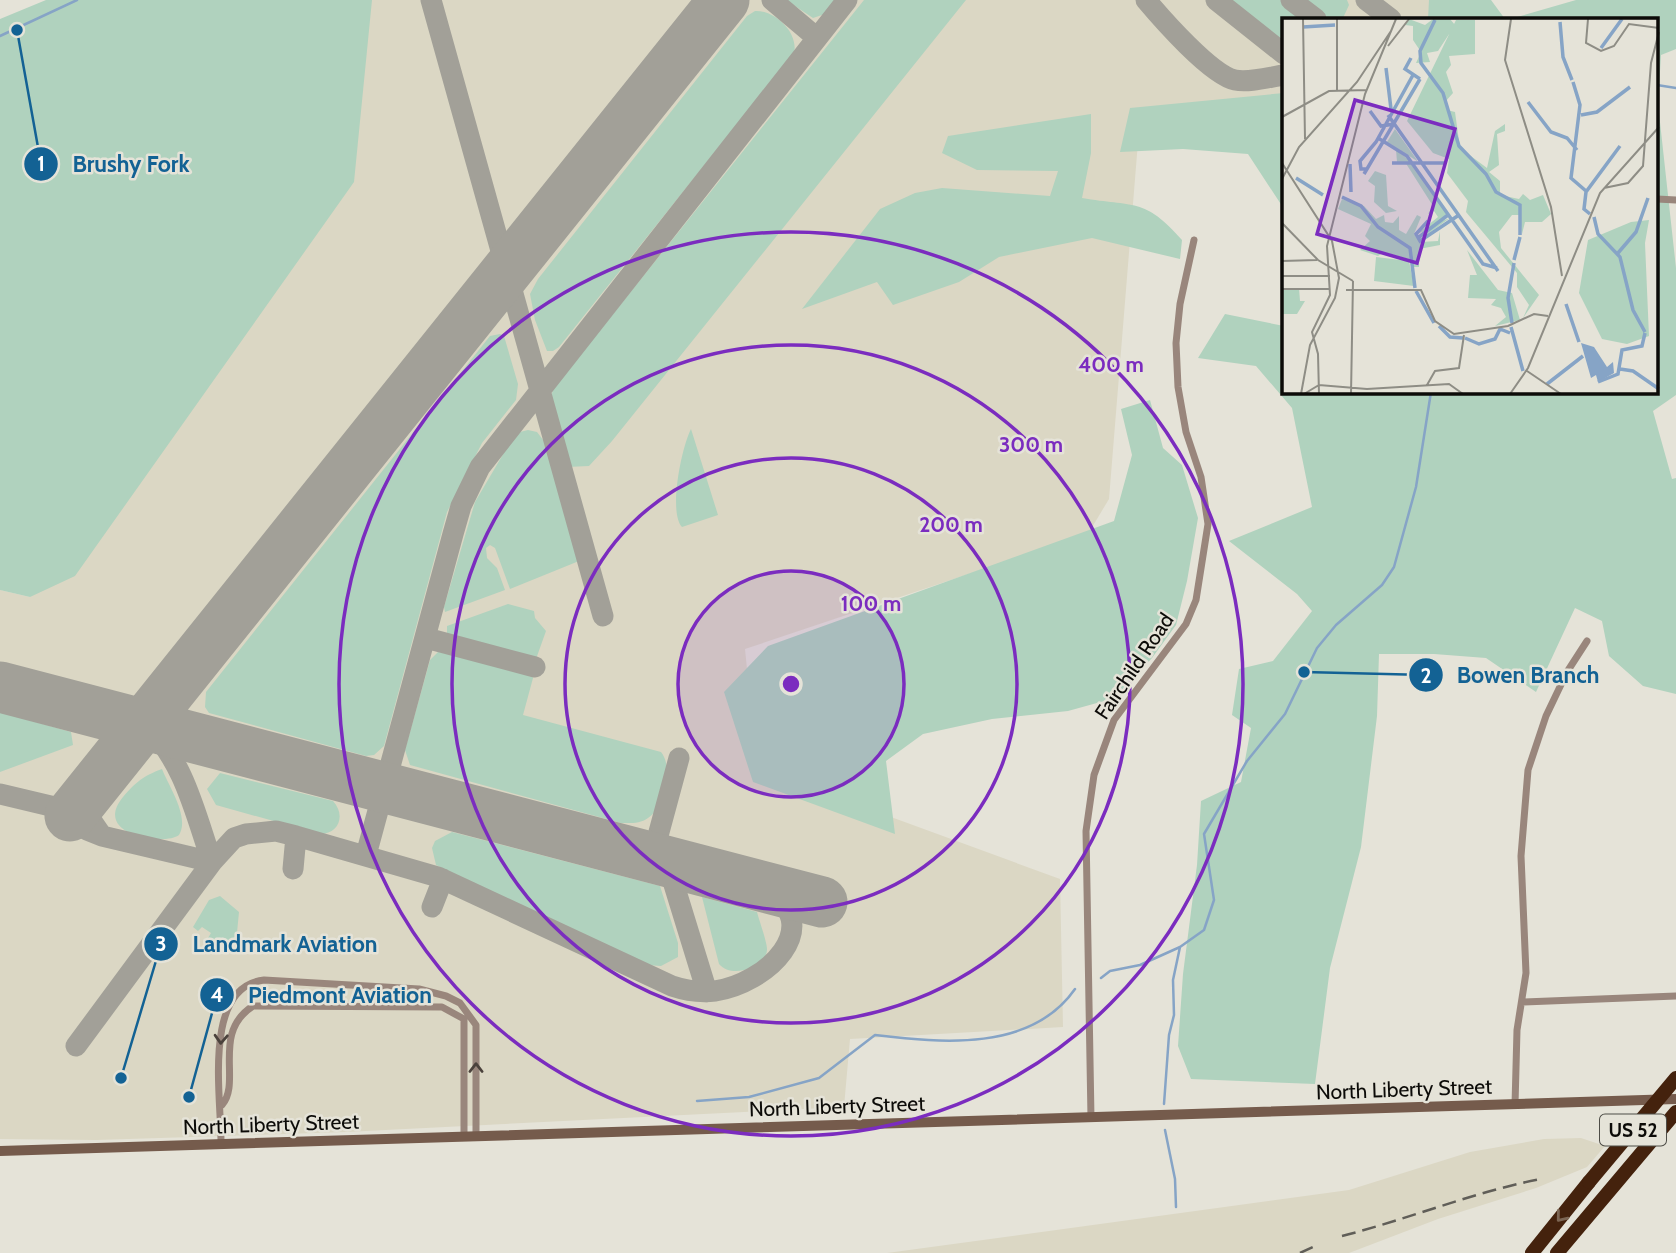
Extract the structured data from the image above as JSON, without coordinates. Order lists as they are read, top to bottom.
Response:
{
  "streets": {
    "highway": ["US 52"],
    "main road": ["North Liberty Street"],
    "street": ["Fairchild Road"]
  },
  "crossings": [
    ["Fairchild Road", "North Liberty Street"]
  ],
  "places": [
    "Brushy Fork",
    "Bowen Branch",
    "Landmark Aviation",
    "Piedmont Aviation"
  ],
  "rings": [
    "400 m",
    "300 m",
    "200 m",
    "100 m"
  ]
}
